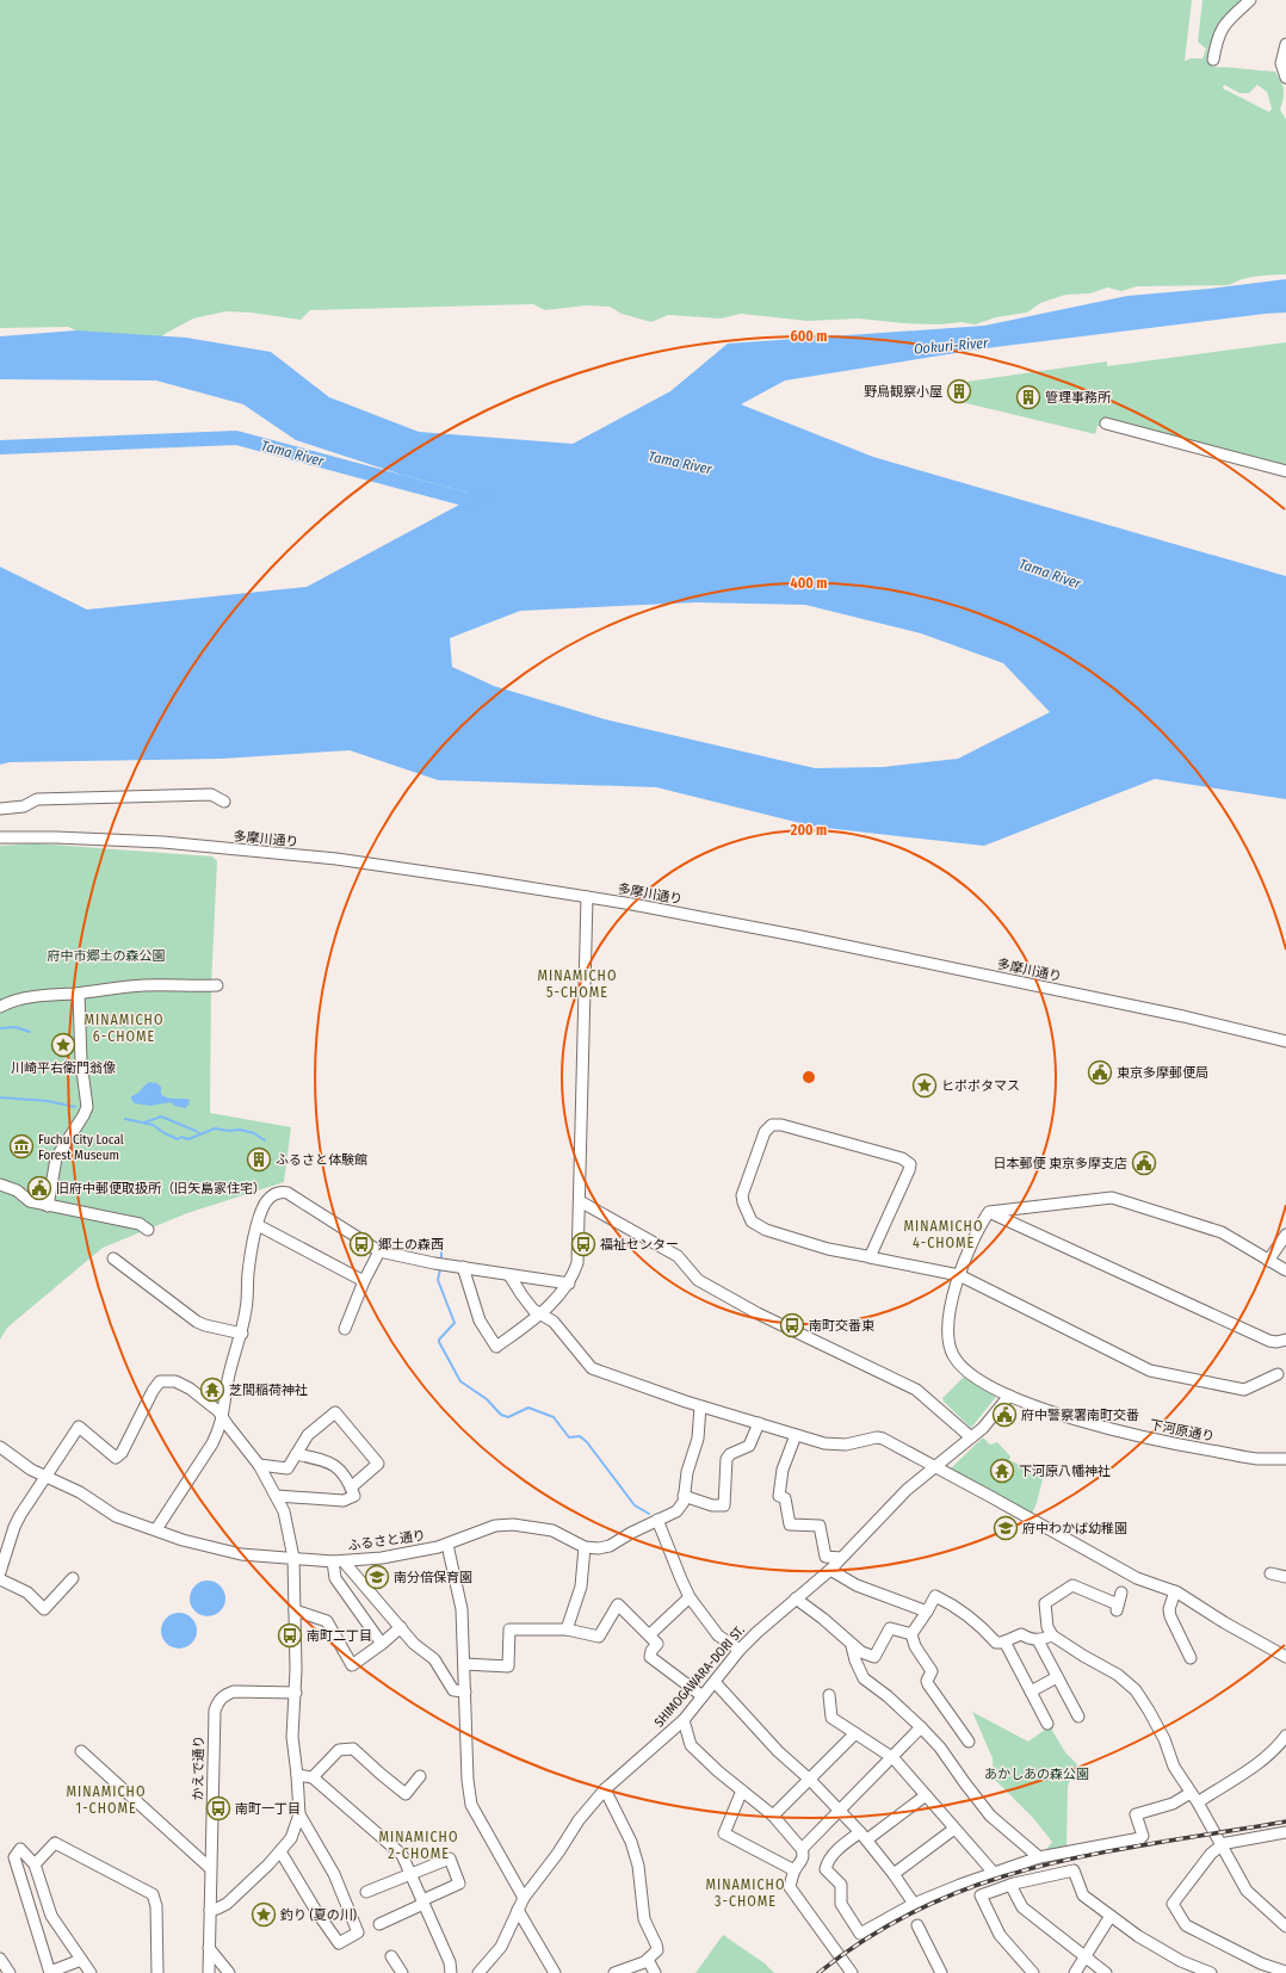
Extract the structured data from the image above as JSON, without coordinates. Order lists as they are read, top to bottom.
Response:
{
  "streets": {
    "street": [
      "多摩川通り",
      "下河原通り",
      "ふるさと通り",
      "SHIMOGAWARA-DORI ST.",
      "かえで通り"
    ]
  },
  "districts": [
    "MINAMICHO 5-CHOME",
    "MINAMICHO 6-CHOME",
    "MINAMICHO 4-CHOME",
    "MINAMICHO 1-CHOME",
    "MINAMICHO 2-CHOME",
    "MINAMICHO 3-CHOME"
  ],
  "water": ["Ookuri-River", "Tama River"],
  "parks": ["府中市郷土の森公園", "あかしあの森公園"],
  "places": {
    "building": ["野鳥観察小屋", "管理事務所", "ふるさと体験館"],
    "place": ["川崎平右衛門翁像", "ヒポポタマス", "釣り (夏の川)"],
    "public building": [
      "東京多摩郵便局",
      "日本郵便 東京多摩支店",
      "旧府中郵便取扱所（旧矢島家住宅）",
      "府中警察署南町交番"
    ],
    "museum": ["Fuchu City Local Forest Museum"],
    "bus stop": [
      "郷土の森西",
      "福祉センター",
      "南町交番東",
      "南町二丁目",
      "南町一丁目"
    ],
    "temple": ["芝間稲荷神社", "下河原八幡神社"],
    "school or university": ["府中わかば幼稚園", "南分倍保育園"]
  },
  "rings": ["600 m", "400 m", "200 m"]
}
